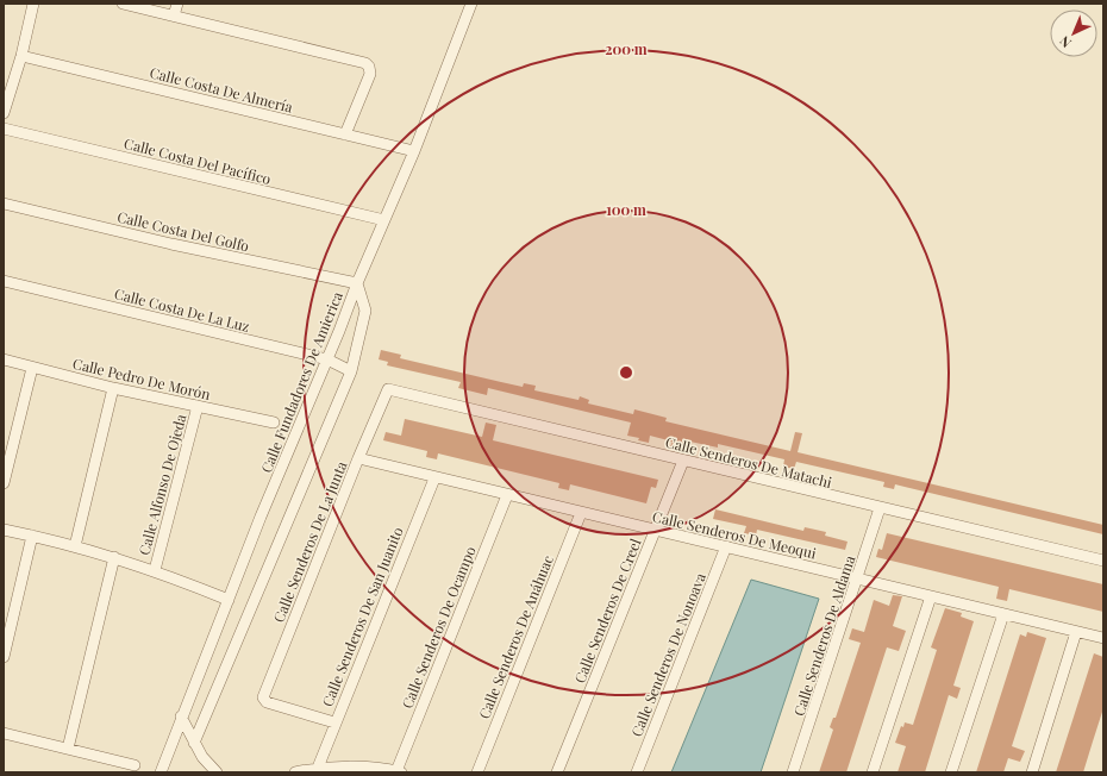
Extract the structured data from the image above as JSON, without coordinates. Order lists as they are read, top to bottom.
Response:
{
  "streets": {
    "street": [
      "Calle Costa De Almería",
      "Calle Costa Del Pacífico",
      "Calle Costa Del Golfo",
      "Calle Costa De La Luz",
      "Calle Pedro De Morón",
      "Calle Fundadores De Amierica",
      "Calle Senderos De Matachi",
      "Calle Alfonso De Ojeda",
      "Calle Senderos De Meoqui",
      "Calle Senderos De La Junta",
      "Calle Senderos De Creel",
      "Calle Senderos De San Juanito",
      "Calle Senderos De Ocampo",
      "Calle Senderos De Aldama",
      "Calle Senderos De Anáhuac",
      "Calle Senderos De Nonoava"
    ]
  },
  "crossings": [
    ["Calle Costa De Almería", "Calle Fundadores De Amierica"],
    ["Calle Costa Del Pacífico", "Calle Fundadores De Amierica"],
    ["Calle Costa Del Golfo", "Calle Fundadores De Amierica"],
    ["Calle Costa De La Luz", "Calle Fundadores De Amierica"],
    ["Calle Pedro De Morón", "Calle Alfonso De Ojeda"],
    ["Calle Senderos De Matachi", "Calle Senderos De La Junta"],
    ["Calle Senderos De Matachi", "Calle Senderos De Creel"],
    ["Calle Senderos De Matachi", "Calle Senderos De Aldama"],
    ["Calle Senderos De Meoqui", "Calle Senderos De La Junta"],
    ["Calle Senderos De Meoqui", "Calle Senderos De Creel"],
    ["Calle Senderos De Meoqui", "Calle Senderos De San Juanito"],
    ["Calle Senderos De Meoqui", "Calle Senderos De Ocampo"],
    ["Calle Senderos De Meoqui", "Calle Senderos De Aldama"],
    ["Calle Senderos De Meoqui", "Calle Senderos De Anáhuac"],
    ["Calle Senderos De Meoqui", "Calle Senderos De Nonoava"],
    ["Calle Senderos De La Junta", "Calle Senderos De San Juanito"]
  ],
  "north": "bottom left",
  "rings": ["200 m", "100 m"]
}
